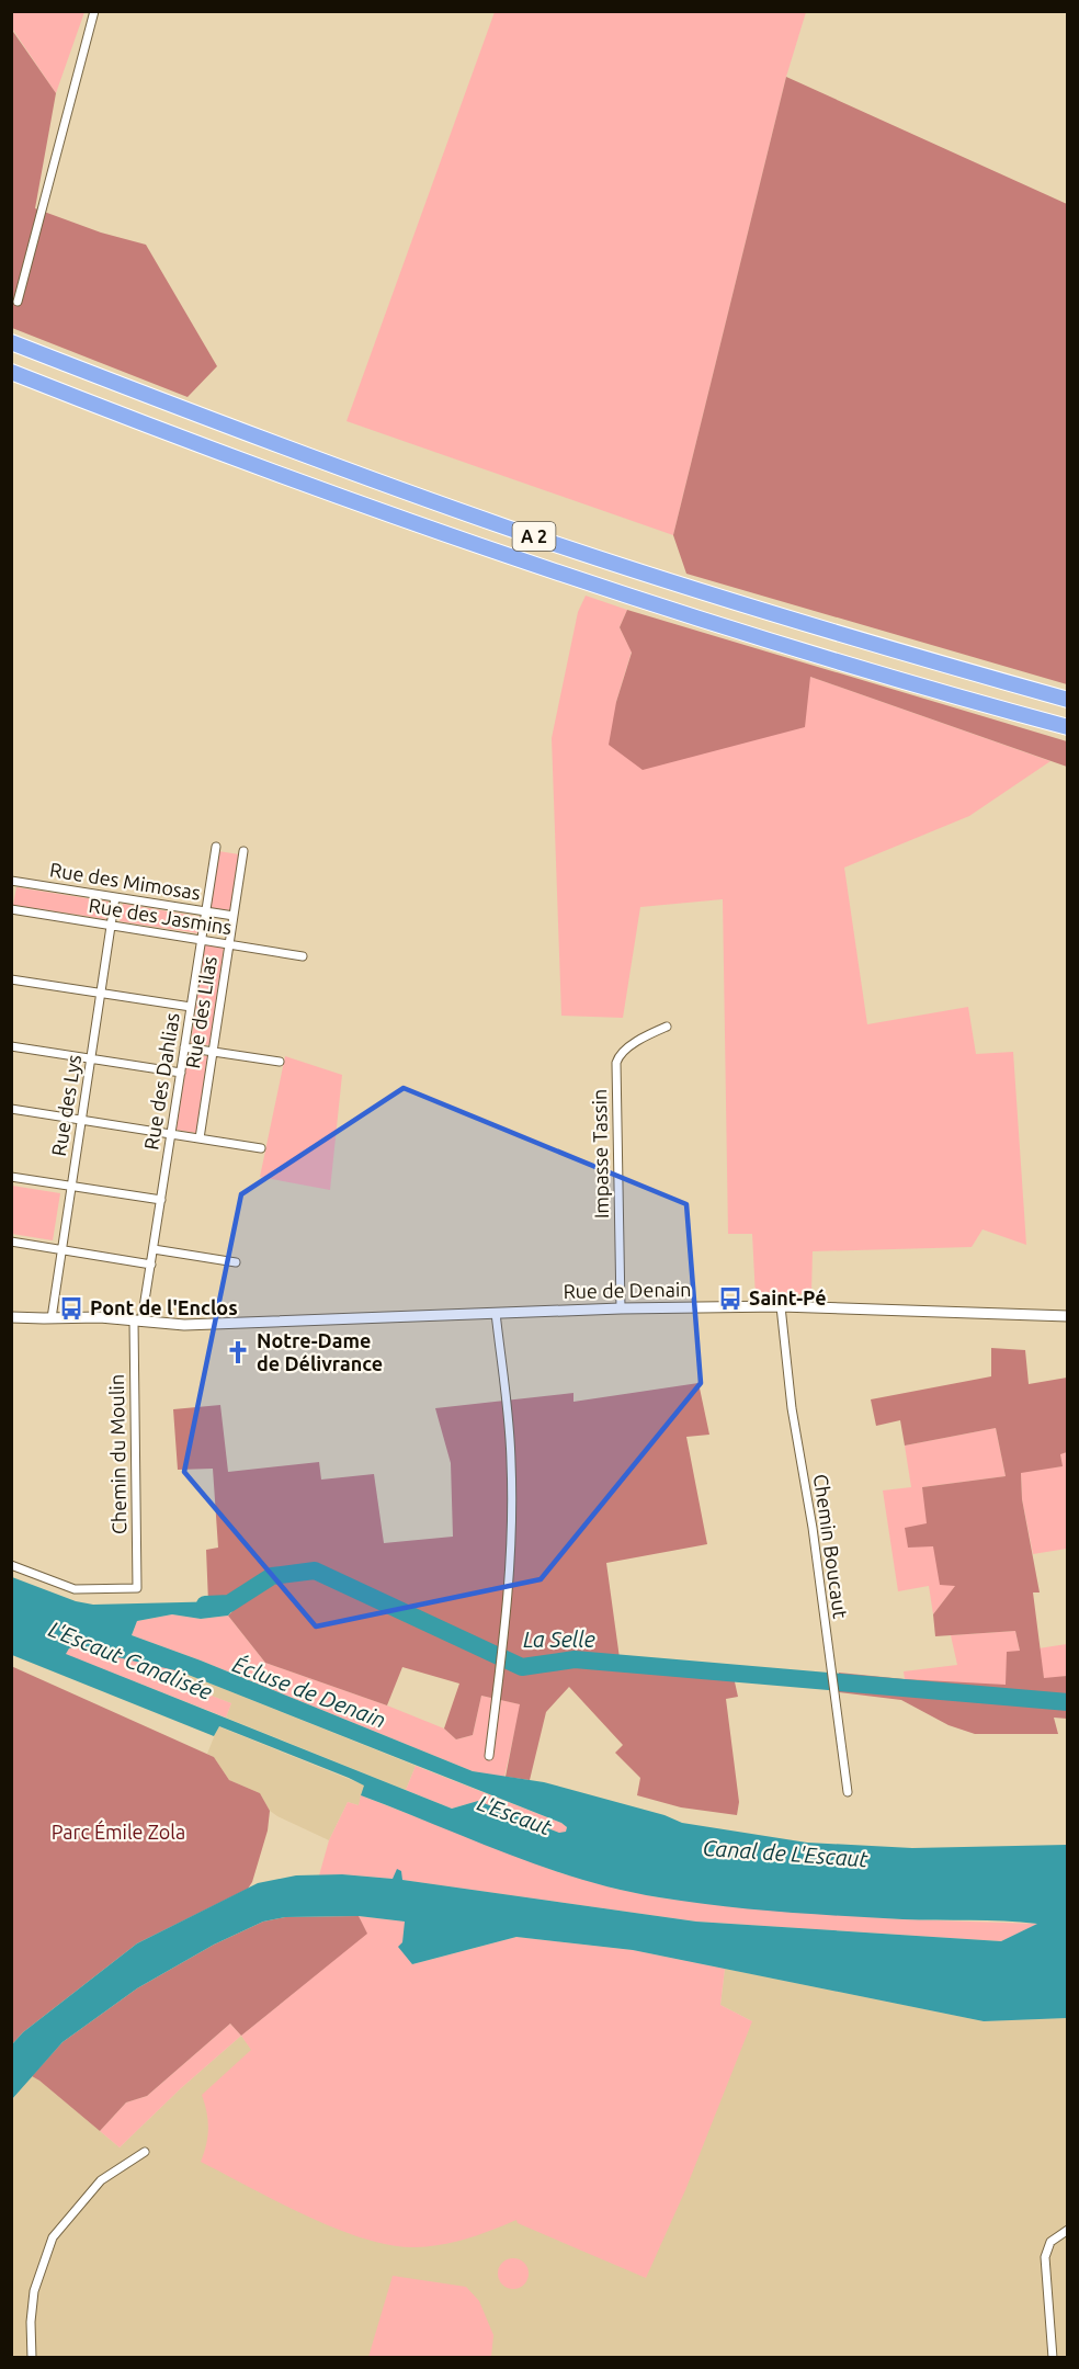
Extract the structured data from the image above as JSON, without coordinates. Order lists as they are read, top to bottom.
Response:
{
  "streets": {
    "highway": ["A 2"],
    "street": [
      "Rue des Mimosas",
      "Rue des Jasmins",
      "Rue des Lilas",
      "Rue des Dahlias",
      "Rue des Lys",
      "Impasse Tassin",
      "Rue de Denain",
      "Chemin du Moulin",
      "Chemin Boucaut"
    ]
  },
  "crossings": [
    ["Rue des Mimosas", "Rue des Lilas"],
    ["Rue des Mimosas", "Rue des Dahlias"],
    ["Rue des Mimosas", "Rue des Lys"],
    ["Rue des Jasmins", "Rue des Lilas"],
    ["Rue des Jasmins", "Rue des Dahlias"],
    ["Rue des Jasmins", "Rue des Lys"],
    ["Rue des Dahlias", "Rue de Denain"],
    ["Rue des Dahlias", "Chemin du Moulin"],
    ["Rue des Lys", "Rue de Denain"],
    ["Impasse Tassin", "Rue de Denain"],
    ["Rue de Denain", "Chemin du Moulin"],
    ["Rue de Denain", "Chemin Boucaut"]
  ],
  "water": [
    "La Selle",
    "L'Escaut Canalisée",
    "Écluse de Denain",
    "L'Escaut",
    "Canal de L'Escaut"
  ],
  "parks": ["Parc Émile Zola"],
  "places": {
    "bus stop": ["Saint-Pé", "Pont de l'Enclos"],
    "church": ["Notre-Dame de Délivrance"]
  }
}
